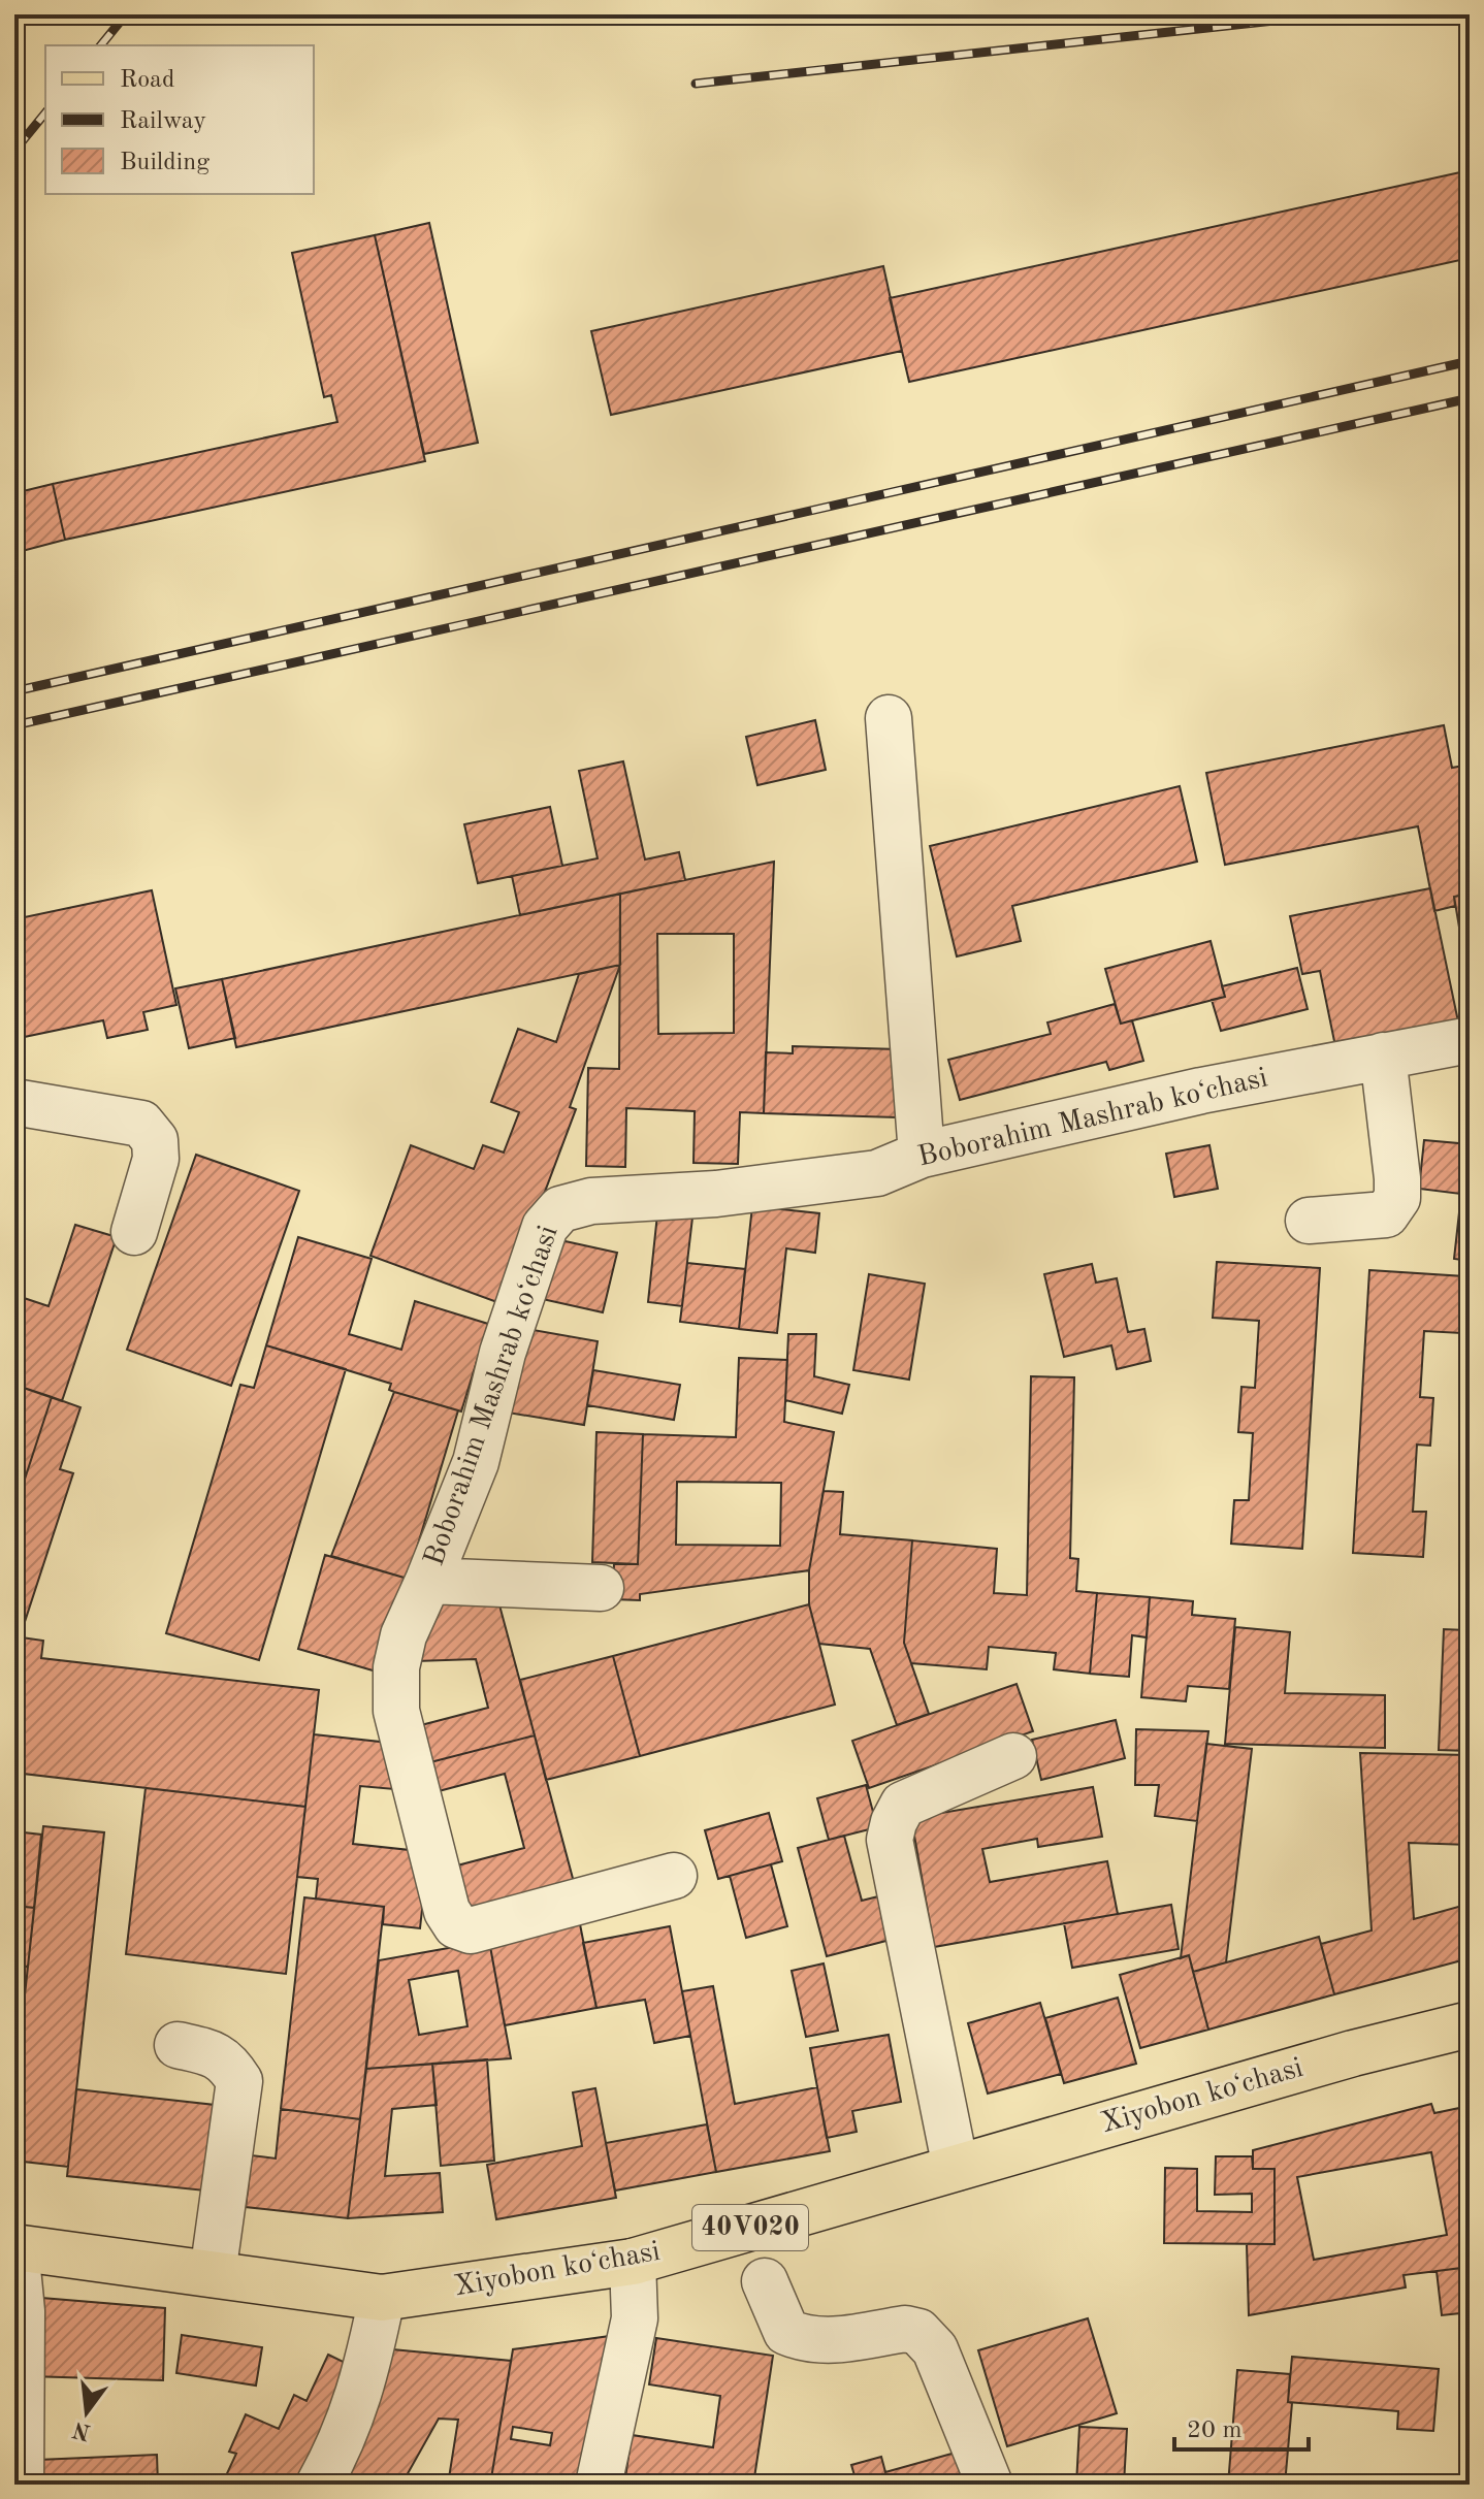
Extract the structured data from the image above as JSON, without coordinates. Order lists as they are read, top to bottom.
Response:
{
  "streets": {
    "main road": ["Xiyobon koʻchasi", "40V020"],
    "street": ["Boborahim Mashrab koʻchasi"]
  },
  "legend": ["Road", "Railway", "Building"],
  "scale_bar": "20 m",
  "north": "bottom"
}
